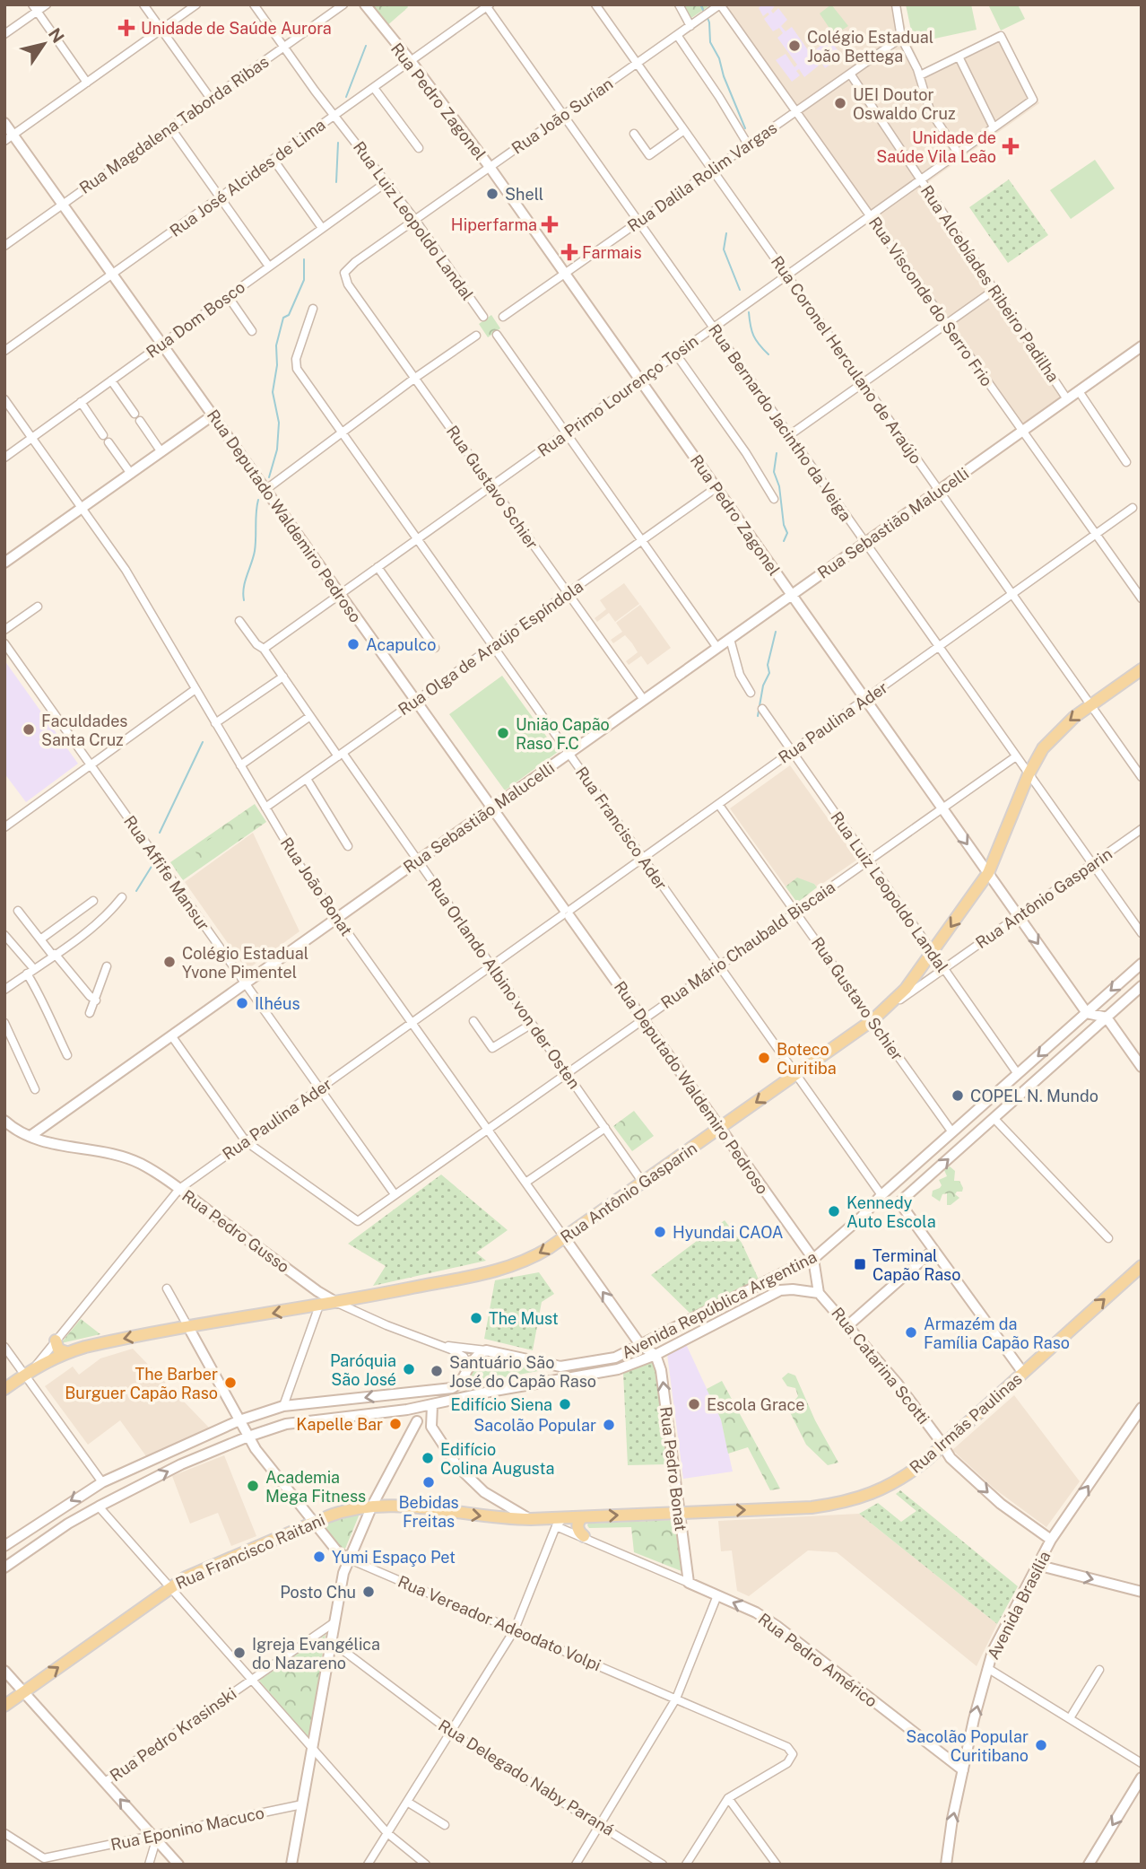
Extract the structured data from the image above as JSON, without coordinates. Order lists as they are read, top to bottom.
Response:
{
  "streets": {
    "main road": ["Rua Antônio Gasparin", "Rua Irmãs Paulinas", "Rua Francisco Raitani"],
    "street": [
      "Rua Pedro Zagonel",
      "Rua João Surian",
      "Rua Magdalena Taborda Ribas",
      "Rua Dalila Rolim Vargas",
      "Rua José Alcides de Lima",
      "Rua Luiz Leopoldo Landal",
      "Rua Alcebíades Ribeiro Padilha",
      "Rua Visconde do Serro Frio",
      "Rua Dom Bosco",
      "Rua Coronel Herculano de Araújo",
      "Rua Primo Lourenço Tosin",
      "Rua Bernardo Jacintho da Veiga",
      "Rua Gustavo Schier",
      "Rua Deputado Waldemiro Pedroso",
      "Rua Sebastião Malucelli",
      "Rua Olga de Araújo Espíndola",
      "Rua Paulina Ader",
      "Rua Francisco Ader",
      "Rua Affife Mansur",
      "Rua João Bonat",
      "Rua Mário Chaubald Biscaia",
      "Rua Orlando Albino von der Osten",
      "Rua Pedro Gusso",
      "Avenida República Argentina",
      "Rua Catarina Scotti",
      "Rua Pedro Bonat",
      "Avenida Brasília",
      "Rua Vereador Adeodato Volpi",
      "Rua Pedro Américo",
      "Rua Pedro Krasinski",
      "Rua Delegado Naby Paraná",
      "Rua Eponino Macuco"
    ]
  },
  "crossings": [
    ["Rua Pedro Zagonel", "Rua João Surian"],
    ["Rua Pedro Zagonel", "Rua Dalila Rolim Vargas"],
    ["Rua Pedro Zagonel", "Rua José Alcides de Lima"],
    ["Rua Pedro Zagonel", "Rua Primo Lourenço Tosin"],
    ["Rua Pedro Zagonel", "Rua Sebastião Malucelli"],
    ["Rua Pedro Zagonel", "Rua Olga de Araújo Espíndola"],
    ["Rua Pedro Zagonel", "Rua Paulina Ader"],
    ["Rua Pedro Zagonel", "Rua Antônio Gasparin"],
    ["Rua Pedro Zagonel", "Rua Mário Chaubald Biscaia"],
    ["Rua Pedro Zagonel", "Avenida República Argentina"],
    ["Rua João Surian", "Rua Luiz Leopoldo Landal"],
    ["Rua João Surian", "Rua Visconde do Serro Frio"],
    ["Rua João Surian", "Rua Coronel Herculano de Araújo"],
    ["Rua João Surian", "Rua Bernardo Jacintho da Veiga"],
    ["Rua João Surian", "Rua Gustavo Schier"],
    ["Rua Magdalena Taborda Ribas", "Rua Luiz Leopoldo Landal"],
    ["Rua Magdalena Taborda Ribas", "Rua Deputado Waldemiro Pedroso"],
    ["Rua Dalila Rolim Vargas", "Rua Alcebíades Ribeiro Padilha"],
    ["Rua Dalila Rolim Vargas", "Rua Visconde do Serro Frio"],
    ["Rua Dalila Rolim Vargas", "Rua Coronel Herculano de Araújo"],
    ["Rua Dalila Rolim Vargas", "Rua Bernardo Jacintho da Veiga"],
    ["Rua José Alcides de Lima", "Rua Luiz Leopoldo Landal"],
    ["Rua José Alcides de Lima", "Rua Bernardo Jacintho da Veiga"],
    ["Rua José Alcides de Lima", "Rua Deputado Waldemiro Pedroso"],
    ["Rua Luiz Leopoldo Landal", "Rua Dom Bosco"],
    ["Rua Luiz Leopoldo Landal", "Rua Paulina Ader"],
    ["Rua Luiz Leopoldo Landal", "Rua Antônio Gasparin"],
    ["Rua Luiz Leopoldo Landal", "Rua Mário Chaubald Biscaia"],
    ["Rua Luiz Leopoldo Landal", "Avenida República Argentina"],
    ["Rua Alcebíades Ribeiro Padilha", "Rua Primo Lourenço Tosin"],
    ["Rua Alcebíades Ribeiro Padilha", "Rua Sebastião Malucelli"],
    ["Rua Visconde do Serro Frio", "Rua Primo Lourenço Tosin"],
    ["Rua Visconde do Serro Frio", "Rua Sebastião Malucelli"],
    ["Rua Visconde do Serro Frio", "Rua Paulina Ader"],
    ["Rua Dom Bosco", "Rua Deputado Waldemiro Pedroso"],
    ["Rua Dom Bosco", "Rua João Bonat"],
    ["Rua Coronel Herculano de Araújo", "Rua Primo Lourenço Tosin"],
    ["Rua Coronel Herculano de Araújo", "Rua Sebastião Malucelli"],
    ["Rua Coronel Herculano de Araújo", "Rua Paulina Ader"],
    ["Rua Primo Lourenço Tosin", "Rua Bernardo Jacintho da Veiga"],
    ["Rua Primo Lourenço Tosin", "Rua Gustavo Schier"],
    ["Rua Primo Lourenço Tosin", "Rua Deputado Waldemiro Pedroso"],
    ["Rua Primo Lourenço Tosin", "Rua Francisco Ader"],
    ["Rua Primo Lourenço Tosin", "Rua Orlando Albino von der Osten"],
    ["Rua Bernardo Jacintho da Veiga", "Rua Sebastião Malucelli"],
    ["Rua Bernardo Jacintho da Veiga", "Rua Paulina Ader"],
    ["Rua Bernardo Jacintho da Veiga", "Rua Antônio Gasparin"],
    ["Rua Bernardo Jacintho da Veiga", "Rua Mário Chaubald Biscaia"],
    ["Rua Gustavo Schier", "Rua Sebastião Malucelli"],
    ["Rua Gustavo Schier", "Rua Olga de Araújo Espíndola"],
    ["Rua Gustavo Schier", "Rua Paulina Ader"],
    ["Rua Gustavo Schier", "Rua Antônio Gasparin"],
    ["Rua Gustavo Schier", "Rua Mário Chaubald Biscaia"],
    ["Rua Gustavo Schier", "Avenida República Argentina"],
    ["Rua Deputado Waldemiro Pedroso", "Rua Sebastião Malucelli"],
    ["Rua Deputado Waldemiro Pedroso", "Rua Olga de Araújo Espíndola"],
    ["Rua Deputado Waldemiro Pedroso", "Rua Paulina Ader"],
    ["Rua Deputado Waldemiro Pedroso", "Rua Antônio Gasparin"],
    ["Rua Deputado Waldemiro Pedroso", "Rua Mário Chaubald Biscaia"],
    ["Rua Deputado Waldemiro Pedroso", "Avenida República Argentina"],
    ["Rua Sebastião Malucelli", "Rua Francisco Ader"],
    ["Rua Sebastião Malucelli", "Rua Affife Mansur"],
    ["Rua Sebastião Malucelli", "Rua João Bonat"],
    ["Rua Sebastião Malucelli", "Rua Orlando Albino von der Osten"],
    ["Rua Sebastião Malucelli", "Rua Pedro Gusso"],
    ["Rua Olga de Araújo Espíndola", "Rua Francisco Ader"],
    ["Rua Olga de Araújo Espíndola", "Rua João Bonat"],
    ["Rua Olga de Araújo Espíndola", "Rua Orlando Albino von der Osten"],
    ["Rua Paulina Ader", "Rua Francisco Ader"],
    ["Rua Paulina Ader", "Rua Affife Mansur"],
    ["Rua Paulina Ader", "Rua João Bonat"],
    ["Rua Paulina Ader", "Rua Antônio Gasparin"],
    ["Rua Paulina Ader", "Rua Mário Chaubald Biscaia"],
    ["Rua Paulina Ader", "Rua Orlando Albino von der Osten"],
    ["Rua Paulina Ader", "Rua Pedro Gusso"],
    ["Rua Francisco Ader", "Rua Antônio Gasparin"],
    ["Rua Francisco Ader", "Rua Mário Chaubald Biscaia"],
    ["Rua Francisco Ader", "Avenida República Argentina"],
    ["Rua Affife Mansur", "Rua Mário Chaubald Biscaia"],
    ["Rua João Bonat", "Rua Antônio Gasparin"],
    ["Rua João Bonat", "Rua Mário Chaubald Biscaia"],
    ["Rua João Bonat", "Avenida República Argentina"],
    ["Rua João Bonat", "Rua Pedro Bonat"],
    ["Rua Antônio Gasparin", "Rua Orlando Albino von der Osten"],
    ["Rua Antônio Gasparin", "Rua Pedro Gusso"],
    ["Rua Antônio Gasparin", "Rua Vereador Adeodato Volpi"],
    ["Rua Mário Chaubald Biscaia", "Rua Orlando Albino von der Osten"],
    ["Rua Pedro Gusso", "Avenida República Argentina"],
    ["Avenida República Argentina", "Rua Catarina Scotti"],
    ["Avenida República Argentina", "Rua Pedro Bonat"],
    ["Avenida República Argentina", "Rua Vereador Adeodato Volpi"],
    ["Rua Catarina Scotti", "Rua Irmãs Paulinas"],
    ["Rua Catarina Scotti", "Avenida Brasília"],
    ["Rua Irmãs Paulinas", "Rua Pedro Bonat"],
    ["Rua Irmãs Paulinas", "Rua Francisco Raitani"],
    ["Rua Irmãs Paulinas", "Rua Pedro Américo"],
    ["Rua Pedro Bonat", "Rua Pedro Américo"],
    ["Rua Francisco Raitani", "Rua Vereador Adeodato Volpi"],
    ["Avenida Brasília", "Rua Pedro Américo"]
  ],
  "one_way": [
    "Rua Antônio Gasparin",
    "Rua Catarina Scotti",
    "Rua Irmãs Paulinas",
    "Rua Pedro Bonat",
    "Rua Francisco Raitani",
    "Avenida Brasília",
    "Rua Pedro Américo"
  ],
  "places": {
    "health": [
      "Unidade de Saúde Aurora",
      "Unidade de Saúde Vila Leão",
      "Hiperfarma",
      "Farmais"
    ],
    "other": [
      "Colégio Estadual João Bettega",
      "UEI Doutor Oswaldo Cruz",
      "Shell",
      "Acapulco",
      "Faculdades Santa Cruz",
      "União Capão Raso F.C",
      "Colégio Estadual Yvone Pimentel",
      "Ilhéus",
      "Boteco Curitiba",
      "COPEL N. Mundo",
      "Kennedy Auto Escola",
      "Hyundai CAOA",
      "The Must",
      "Armazém da Família Capão Raso",
      "Paróquia São José",
      "Santuário São José do Capão Raso",
      "The Barber Burguer Capão Raso",
      "Edifício Siena",
      "Escola Grace",
      "Kapelle Bar",
      "Sacolão Popular",
      "Edifício Colina Augusta",
      "Bebidas Freitas",
      "Academia Mega Fitness",
      "Yumi Espaço Pet",
      "Posto Chu",
      "Igreja Evangélica do Nazareno",
      "Sacolão Popular Curitibano"
    ],
    "transit": ["Terminal Capão Raso"]
  },
  "north": "top right"
}
